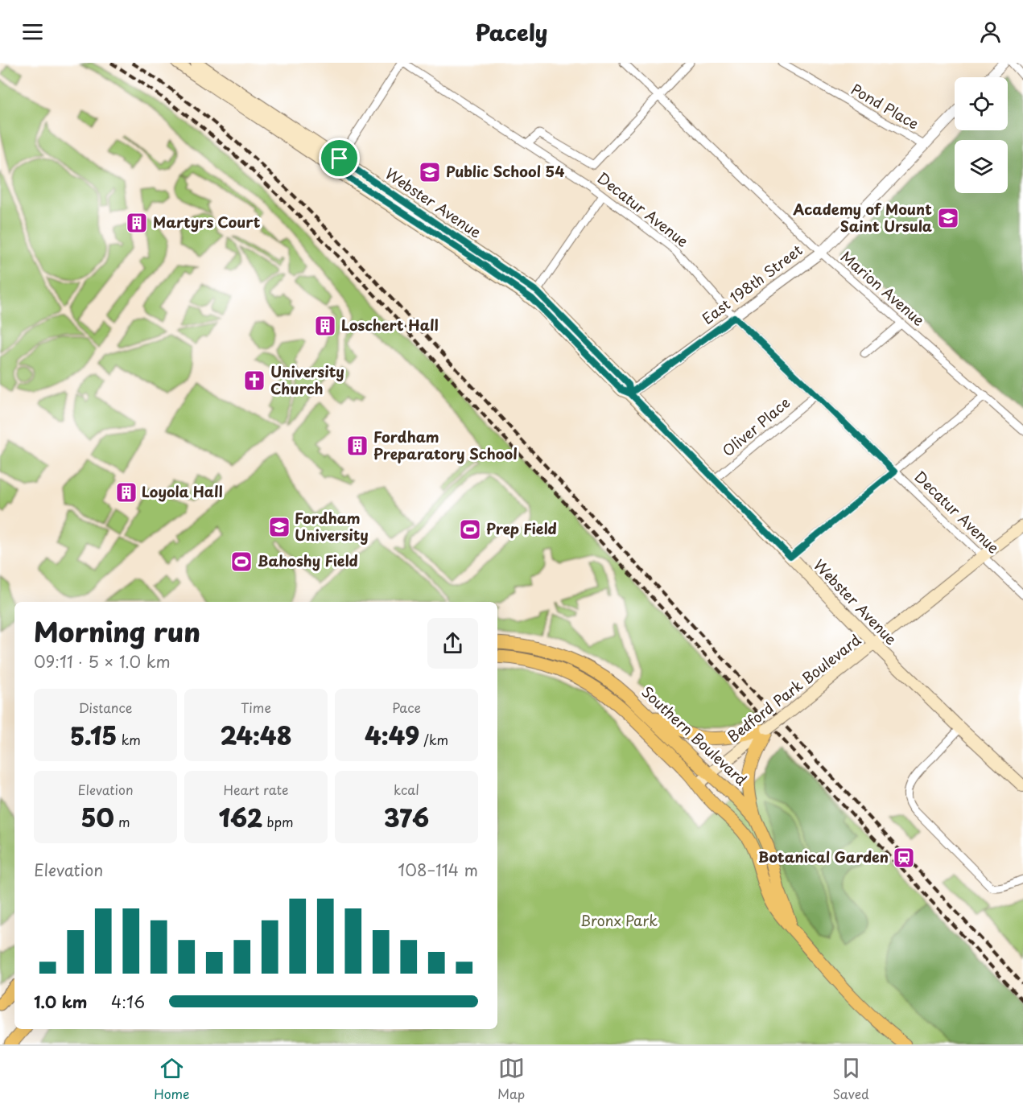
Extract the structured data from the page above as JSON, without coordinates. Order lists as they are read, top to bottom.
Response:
{
  "streets": {
    "main road": ["Webster Avenue", "Bedford Park Boulevard", "Southern Boulevard"],
    "street": [
      "Pond Place",
      "Decatur Avenue",
      "East 198th Street",
      "Marion Avenue",
      "Oliver Place"
    ]
  },
  "crossings": [
    ["Pond Place", "East 198th Street"],
    ["Webster Avenue", "East 198th Street"],
    ["Webster Avenue", "Oliver Place"],
    ["Webster Avenue", "Bedford Park Boulevard"],
    ["Decatur Avenue", "East 198th Street"],
    ["Decatur Avenue", "Oliver Place"],
    ["Decatur Avenue", "Bedford Park Boulevard"],
    ["East 198th Street", "Marion Avenue"],
    ["Bedford Park Boulevard", "Southern Boulevard"]
  ],
  "parks": ["Bronx Park"],
  "places": {
    "school or university": ["Public School 54", "Academy of Mount Saint Ursula", "Fordham University"],
    "building": [
      "Martyrs Court",
      "Loschert Hall",
      "Fordham Preparatory School",
      "Loyola Hall"
    ],
    "church": ["University Church"],
    "sports": ["Prep Field", "Bahoshy Field"],
    "station": ["Botanical Garden"]
  },
  "page": {
    "header": "Pacely",
    "heading": ["Morning run", "09:11 · 5 × 1.0 km"],
    "stats": [
      ["Distance", "5.15 km"],
      ["Time", "24:48"],
      ["Pace", "4:49 /km"],
      ["Elevation", "50 m"],
      ["Heart rate", "162 bpm"],
      ["kcal", "376"]
    ],
    "chart": ["Elevation", "108–114 m"],
    "list": [
      {
        "name": "1.0 km",
        "note": "4:16"
      }
    ],
    "tabs": ["Home", "Map", "Saved"]
  }
}
